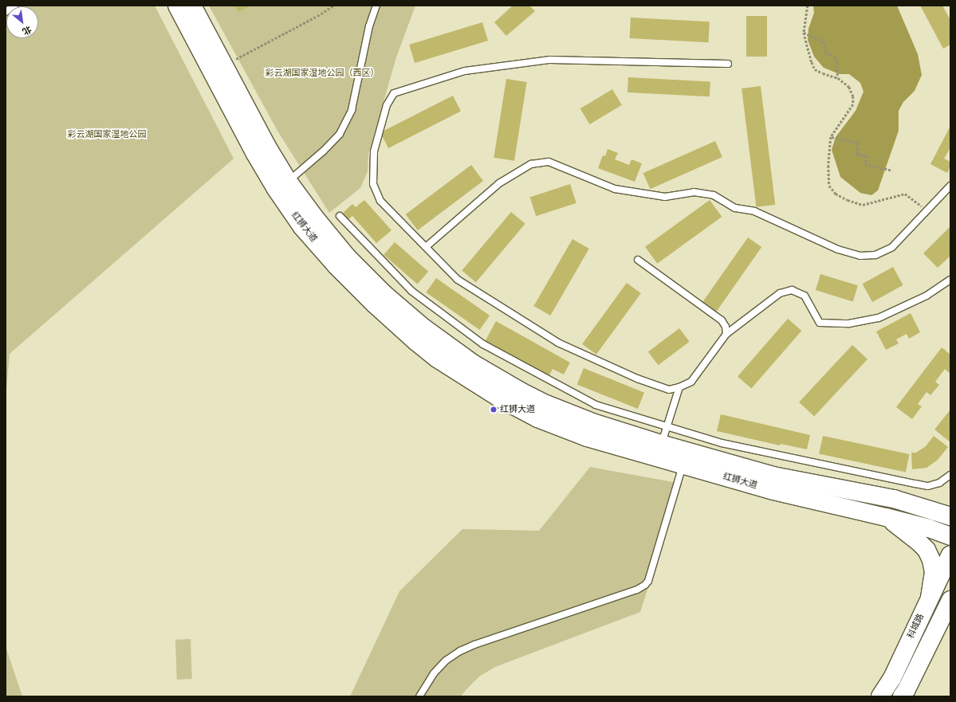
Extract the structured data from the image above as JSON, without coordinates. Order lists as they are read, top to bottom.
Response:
{
  "streets": {
    "main road": ["红狮大道", "科城路"]
  },
  "parks": ["彩云湖国家湿地公园（西区）", "彩云湖国家湿地公园"],
  "places": ["红狮大道"],
  "north": "bottom right"
}
